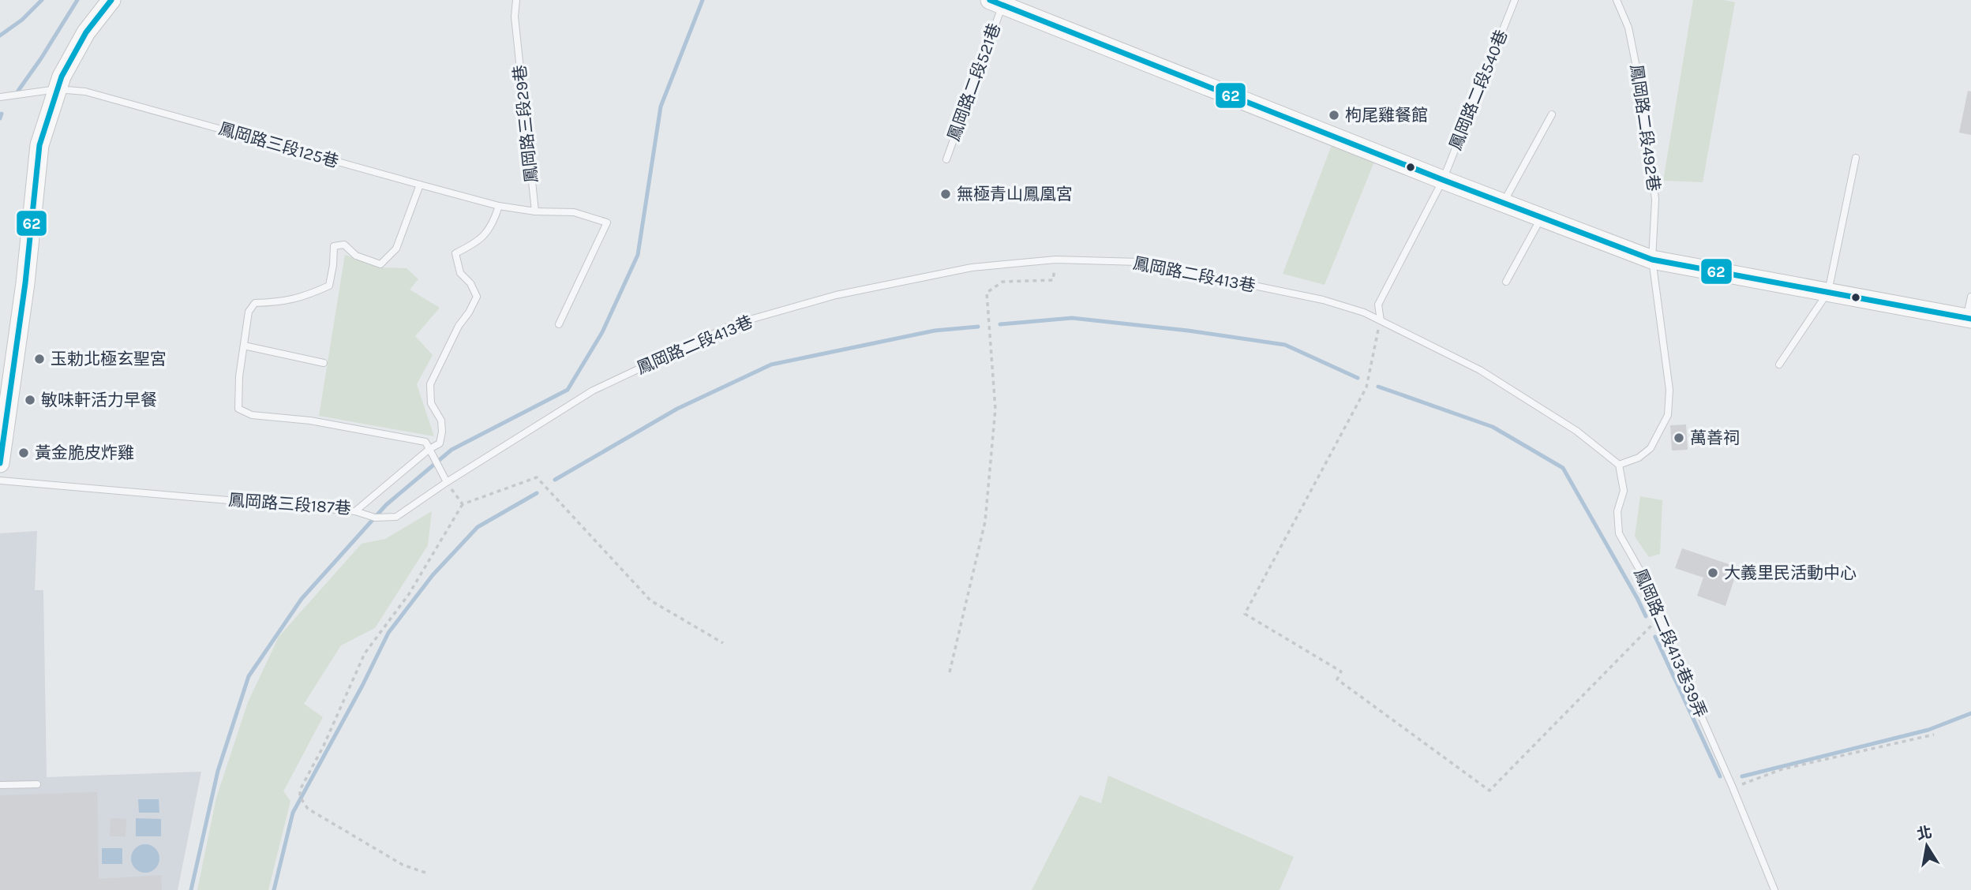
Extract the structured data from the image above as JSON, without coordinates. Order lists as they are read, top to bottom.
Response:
{
  "streets": {
    "lane": [
      "鳳岡路二段521巷",
      "鳳岡路二段540巷",
      "鳳岡路三段29巷",
      "鳳岡路二段492巷",
      "鳳岡路三段125巷",
      "鳳岡路二段413巷",
      "鳳岡路三段187巷",
      "鳳岡路二段413巷39弄"
    ]
  },
  "crossings": [
    ["鳳岡路二段540巷", "鳳岡路二段413巷"],
    ["鳳岡路三段125巷", "鳳岡路三段187巷"],
    ["鳳岡路二段413巷", "鳳岡路三段187巷"],
    ["鳳岡路二段413巷", "鳳岡路二段413巷39弄"]
  ],
  "places": [
    "枸尾雞餐館",
    "無極青山鳳凰宮",
    "玉勅北極玄聖宮",
    "敏味軒活力早餐",
    "萬善祠",
    "黃金脆皮炸雞",
    "大義里民活動中心"
  ],
  "lines": ["transit line 62"],
  "north": "top"
}
